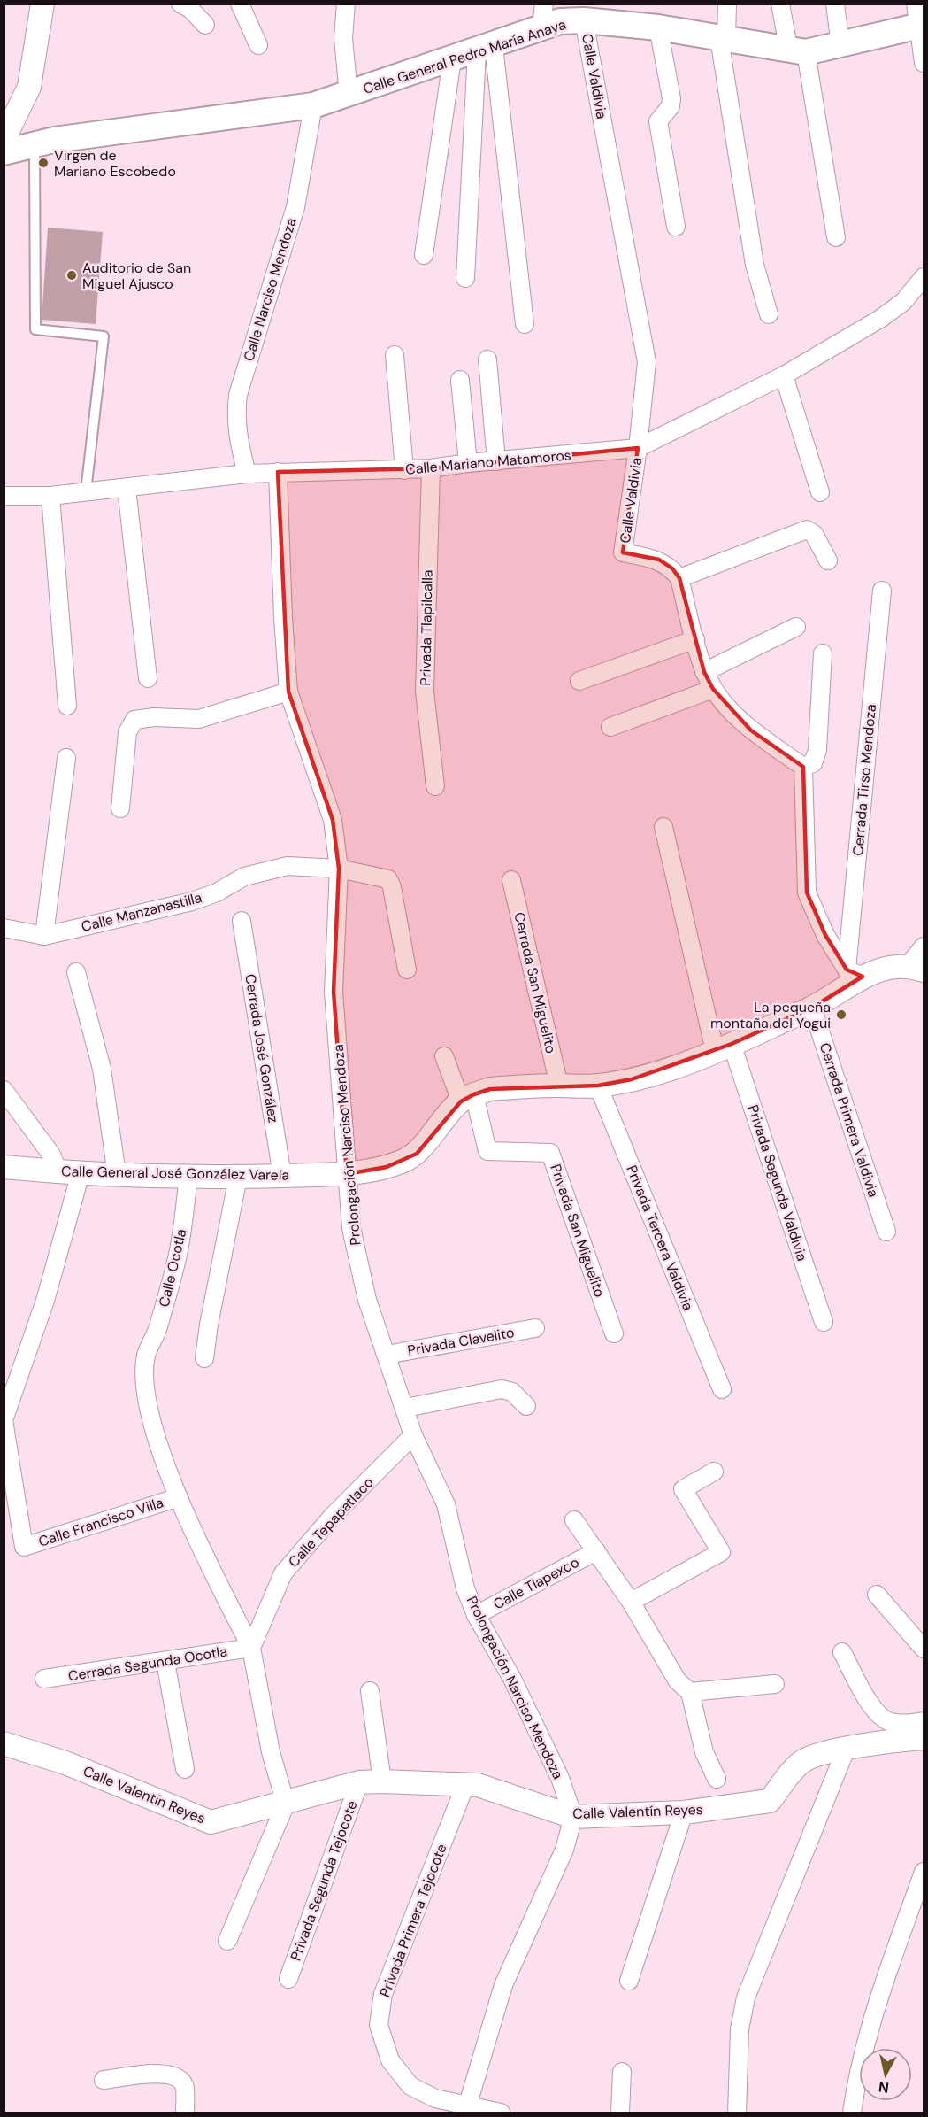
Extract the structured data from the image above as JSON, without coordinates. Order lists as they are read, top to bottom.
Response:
{
  "streets": {
    "main road": ["Calle General Pedro María Anaya"],
    "street": [
      "Calle Valdivia",
      "Calle Narciso Mendoza",
      "Calle Mariano Matamoros",
      "Privada Tlapilcalla",
      "Cerrada Tirso Mendoza",
      "Calle Manzanastilla",
      "Cerrada San Miguelito",
      "Cerrada José González",
      "Cerrada Primera Valdivia",
      "Prolongación Narciso Mendoza",
      "Calle General José González Varela",
      "Privada Segunda Valdivia",
      "Privada San Miguelito",
      "Privada Tercera Valdivia",
      "Calle Ocotla",
      "Privada Clavelito",
      "Calle Francisco Villa",
      "Calle Tepapatlaco",
      "Calle Tlapexco",
      "Cerrada Segunda Ocotla",
      "Calle Valentín Reyes",
      "Privada Segunda Tejocote",
      "Privada Primera Tejocote"
    ]
  },
  "crossings": [
    ["Calle General Pedro María Anaya", "Calle Valdivia"],
    ["Calle General Pedro María Anaya", "Calle Narciso Mendoza"],
    ["Calle Valdivia", "Calle Mariano Matamoros"],
    ["Calle Narciso Mendoza", "Calle Mariano Matamoros"],
    ["Calle Mariano Matamoros", "Privada Tlapilcalla"],
    ["Calle Mariano Matamoros", "Prolongación Narciso Mendoza"],
    ["Calle Manzanastilla", "Prolongación Narciso Mendoza"],
    ["Cerrada José González", "Calle General José González Varela"],
    ["Prolongación Narciso Mendoza", "Calle General José González Varela"],
    ["Prolongación Narciso Mendoza", "Privada Clavelito"],
    ["Prolongación Narciso Mendoza", "Calle Tepapatlaco"],
    ["Prolongación Narciso Mendoza", "Calle Tlapexco"],
    ["Prolongación Narciso Mendoza", "Calle Valentín Reyes"],
    ["Calle General José González Varela", "Privada San Miguelito"],
    ["Calle General José González Varela", "Calle Ocotla"],
    ["Calle General José González Varela", "Calle Francisco Villa"],
    ["Calle Ocotla", "Calle Francisco Villa"],
    ["Calle Tepapatlaco", "Cerrada Segunda Ocotla"],
    ["Calle Valentín Reyes", "Privada Segunda Tejocote"],
    ["Calle Valentín Reyes", "Privada Primera Tejocote"]
  ],
  "places": ["Virgen de Mariano Escobedo", "Auditorio de San Miguel Ajusco", "La pequeña montaña del Yogui"],
  "north": "bottom"
}
